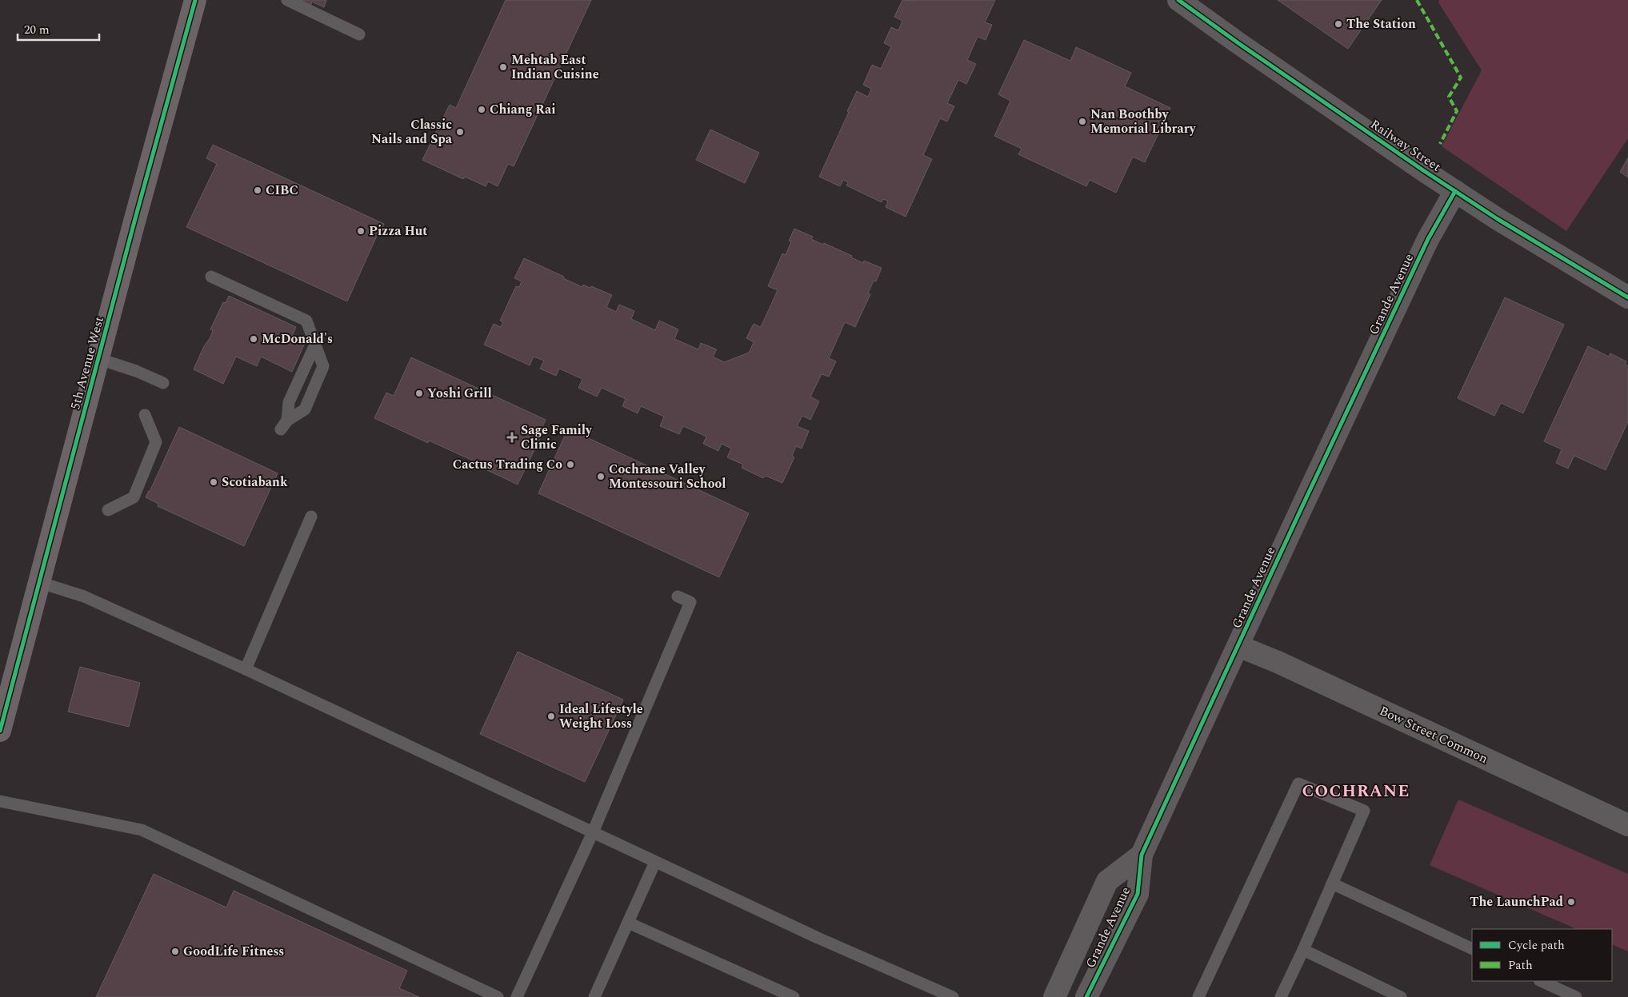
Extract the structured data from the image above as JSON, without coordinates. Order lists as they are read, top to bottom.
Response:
{
  "streets": {
    "street": [
      "Railway Street",
      "Grande Avenue",
      "5th Avenue West",
      "Bow Street Common"
    ]
  },
  "crossings": [
    ["Railway Street", "Grande Avenue"],
    ["Grande Avenue", "Bow Street Common"]
  ],
  "districts": ["COCHRANE"],
  "places": {
    "other": [
      "The Station",
      "Mehtab East Indian Cuisine",
      "Chiang Rai",
      "Nan Boothby Memorial Library",
      "Classic Nails and Spa",
      "CIBC",
      "Pizza Hut",
      "McDonald's",
      "Yoshi Grill",
      "Cactus Trading Co",
      "Cochrane Valley Montessouri School",
      "Scotiabank",
      "Ideal Lifestyle Weight Loss",
      "The LaunchPad",
      "GoodLife Fitness"
    ],
    "health": ["Sage Family Clinic"]
  },
  "legend": ["Cycle path", "Path"],
  "scale_bar": "20 m"
}
